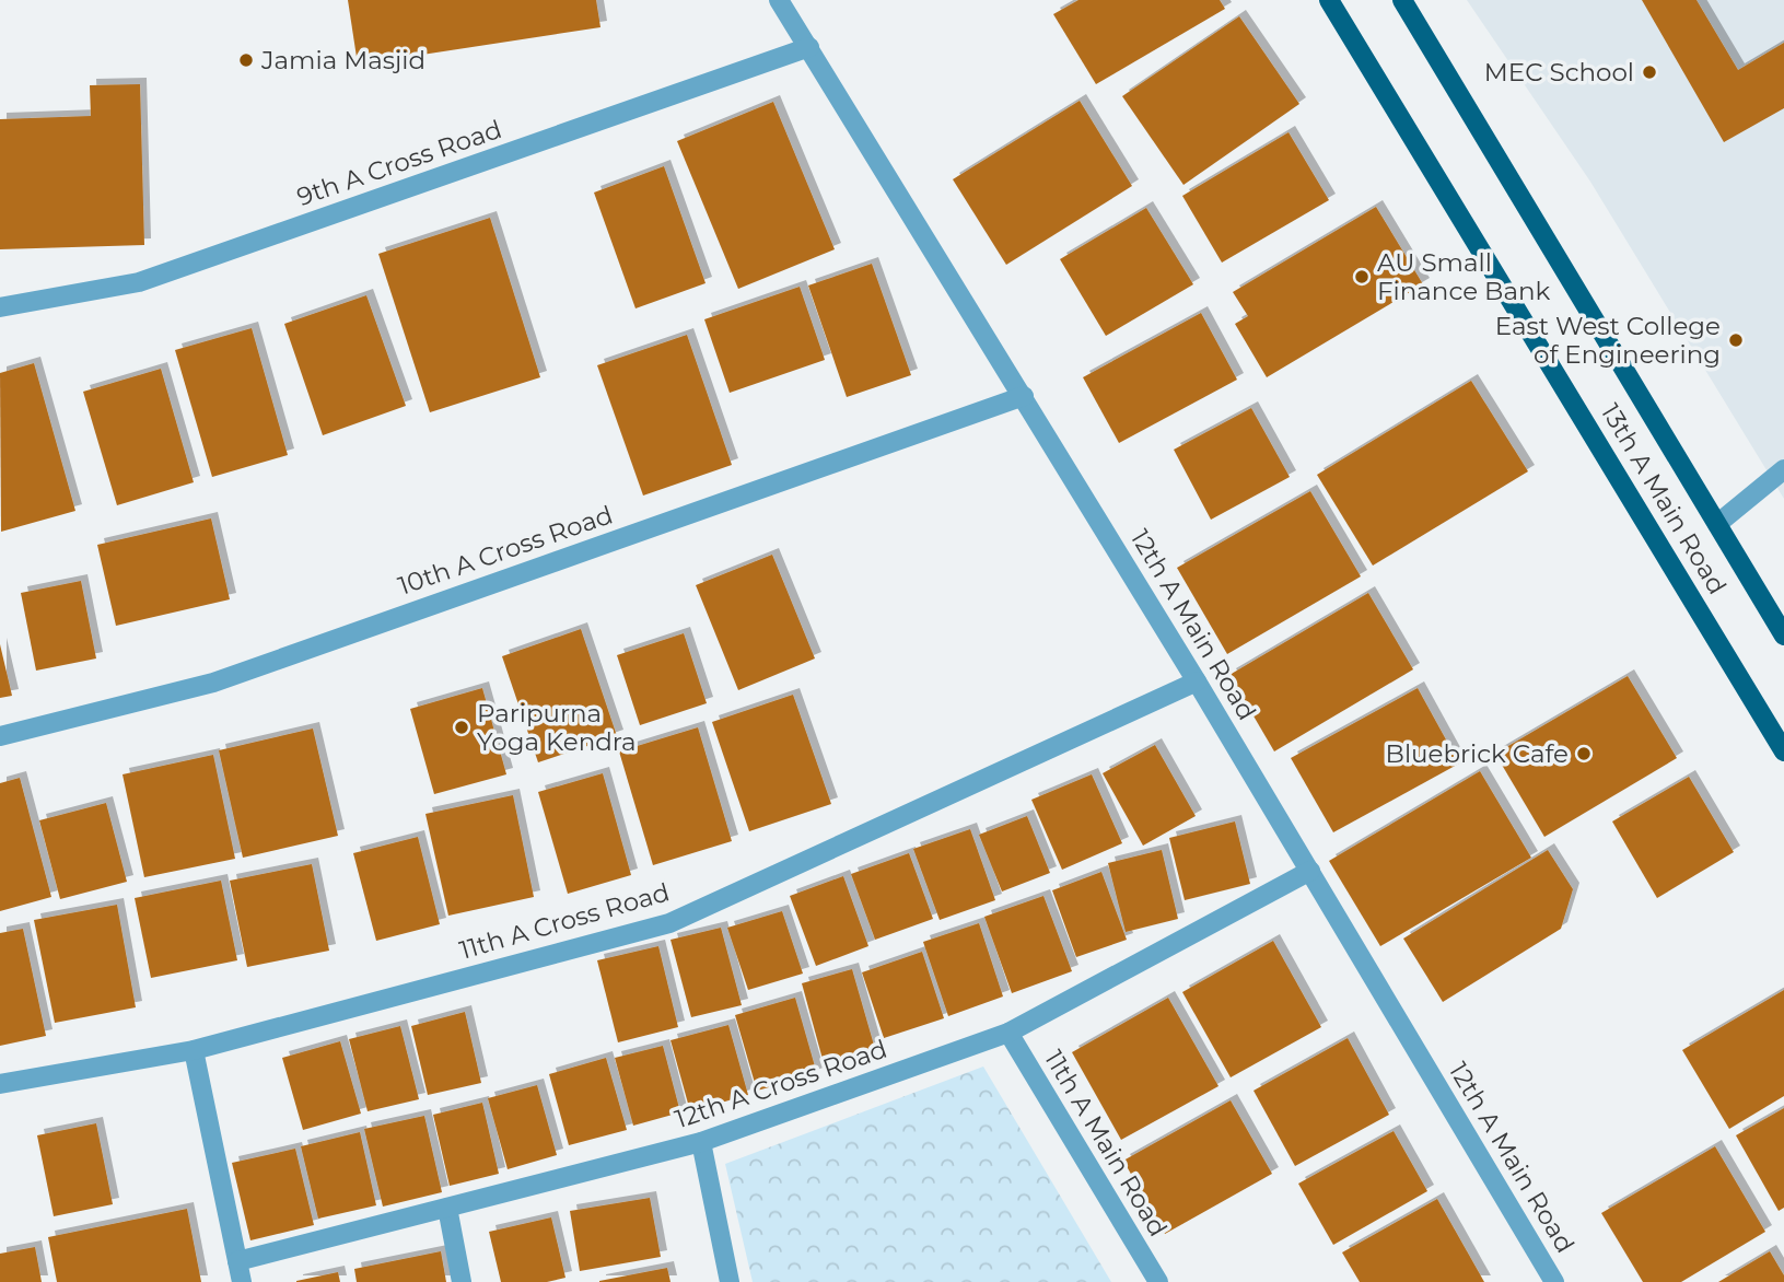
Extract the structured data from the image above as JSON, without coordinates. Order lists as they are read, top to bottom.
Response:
{
  "streets": {
    "main road": ["13th A Main Road"],
    "street": [
      "9th A Cross Road",
      "10th A Cross Road",
      "12th A Main Road",
      "11th A Cross Road",
      "12th A Cross Road",
      "11th A Main Road"
    ]
  },
  "crossings": [
    ["9th A Cross Road", "12th A Main Road"],
    ["10th A Cross Road", "12th A Main Road"],
    ["12th A Main Road", "11th A Cross Road"],
    ["12th A Main Road", "12th A Cross Road"],
    ["12th A Cross Road", "11th A Main Road"]
  ],
  "places": [
    "Jamia Masjid",
    "MEC School",
    "AU Small Finance Bank",
    "East West College of Engineering",
    "Paripurna Yoga Kendra",
    "Bluebrick Cafe"
  ]
}
